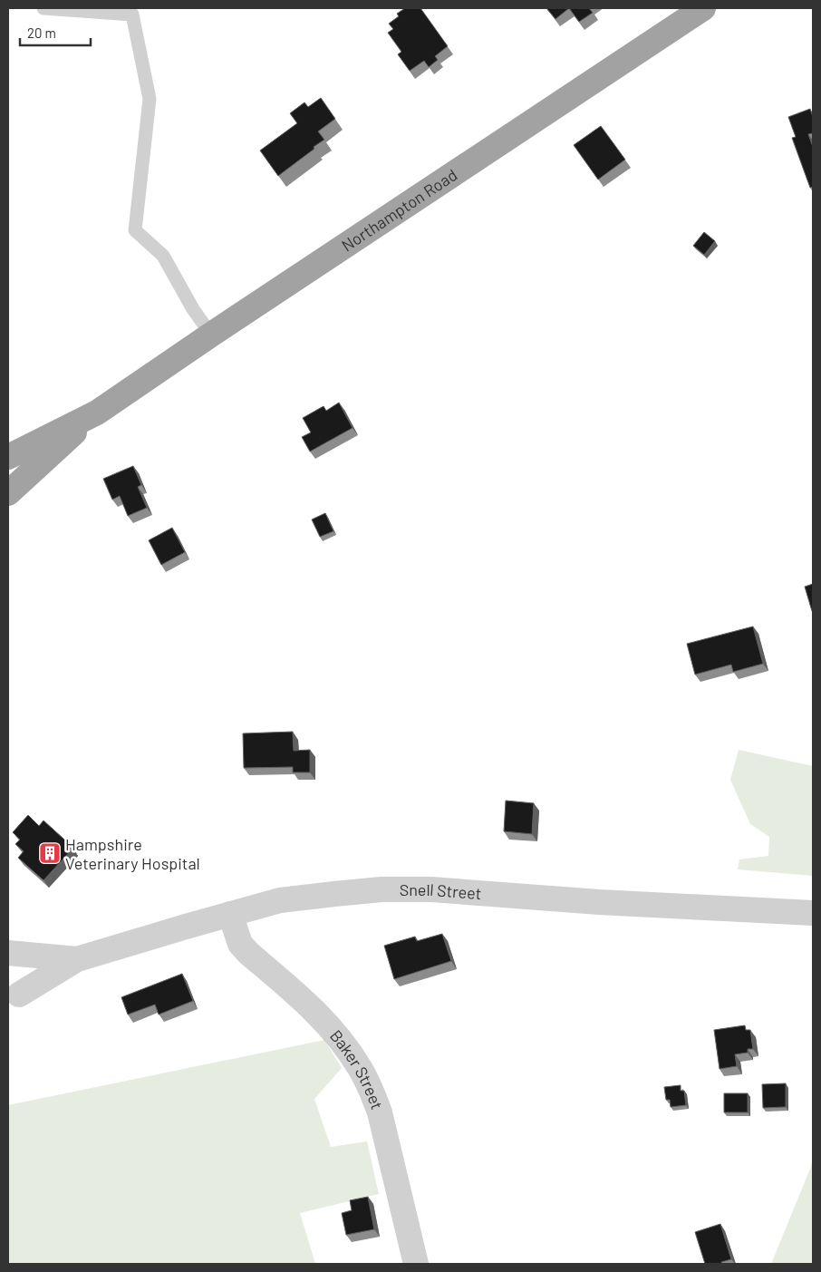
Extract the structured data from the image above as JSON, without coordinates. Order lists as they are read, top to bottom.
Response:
{
  "streets": {
    "highway": ["Northampton Road"],
    "street": ["Snell Street", "Baker Street"]
  },
  "crossings": [
    ["Snell Street", "Baker Street"]
  ],
  "places": {
    "building": ["Hampshire Veterinary Hospital"]
  },
  "scale_bar": "20 m"
}
